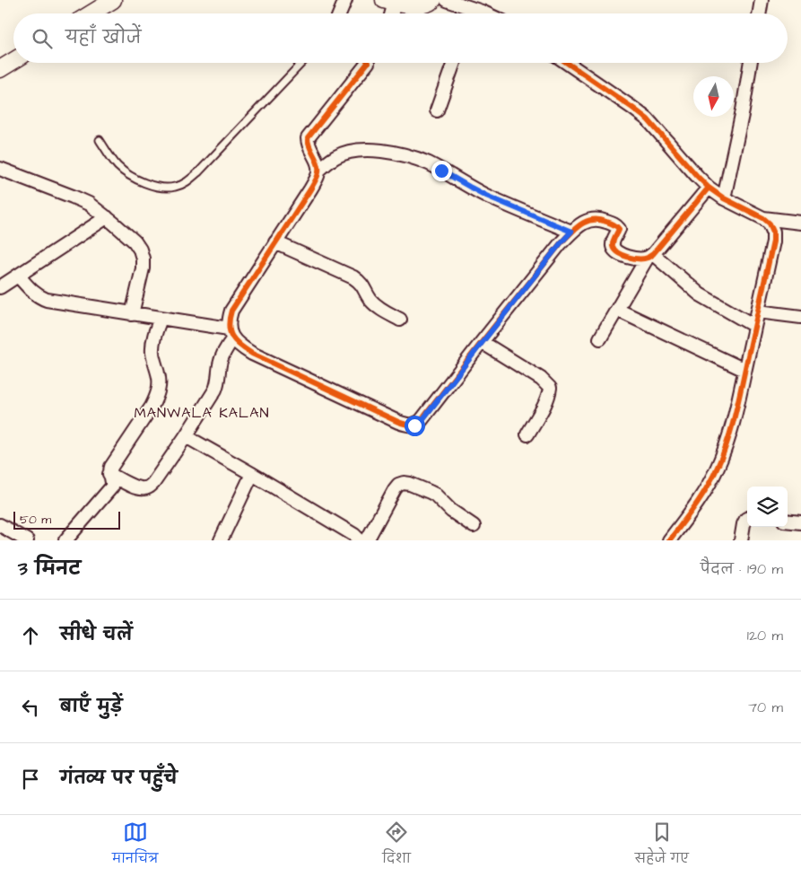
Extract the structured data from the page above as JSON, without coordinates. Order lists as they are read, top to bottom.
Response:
{
  "districts": ["MANWALA KALAN"],
  "scale_bar": "50 m",
  "north": "bottom",
  "page": {
    "search": "यहाँ खोजें",
    "scale": "50 m",
    "heading": ["3 मिनट", "पैदल · 190 m"],
    "list": [
      ["सीधे चलें", "120 m"],
      ["बाएँ मुड़ें", "70 m"],
      "गंतव्य पर पहुँचे"
    ],
    "nav": ["मानचित्र", "दिशा", "सहेजे गए"]
  }
}
